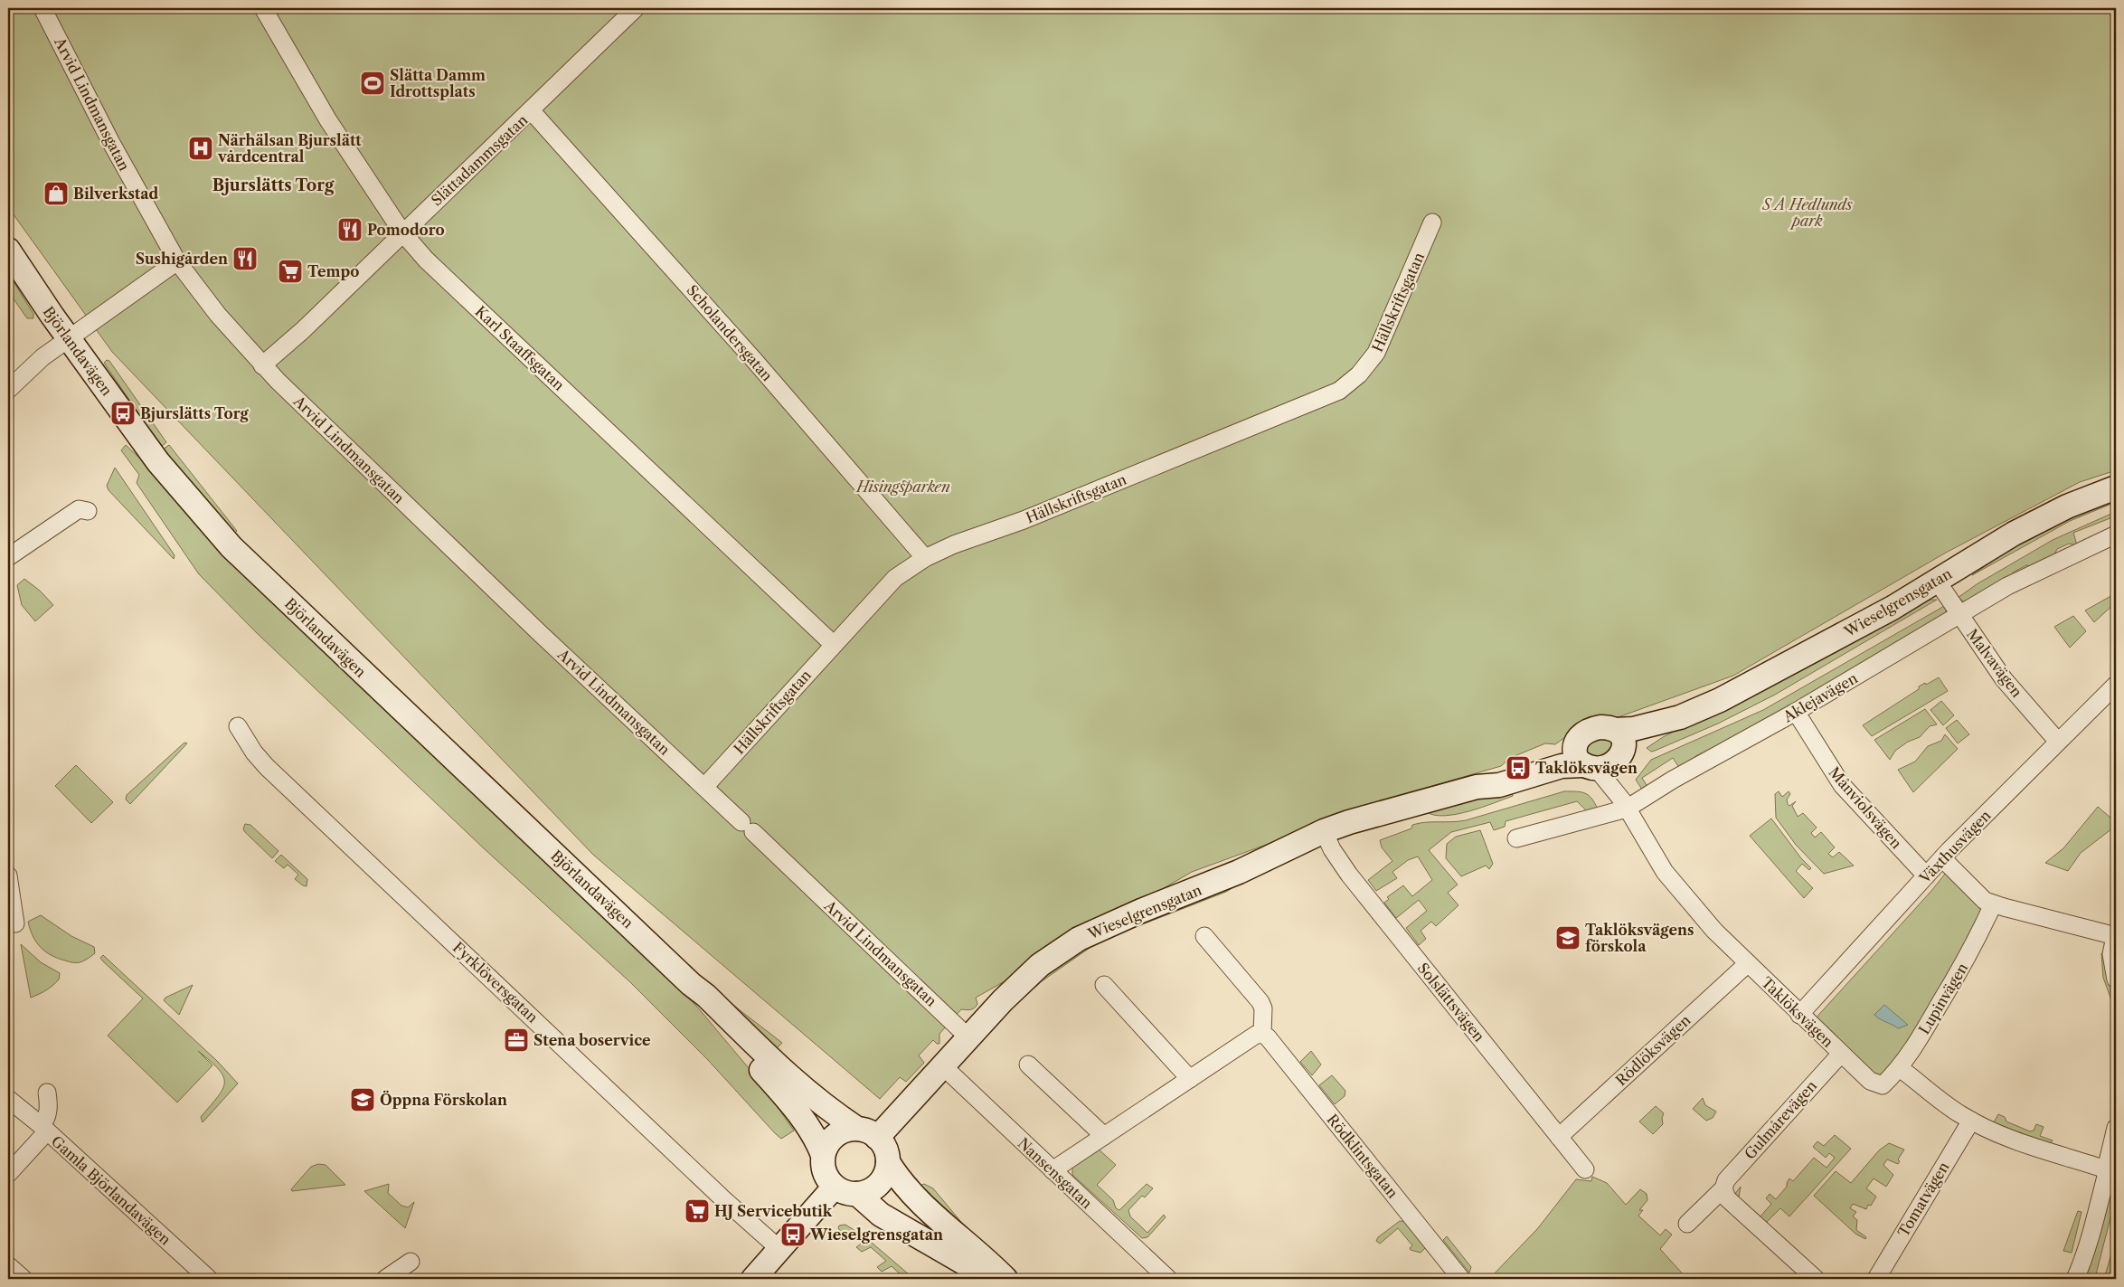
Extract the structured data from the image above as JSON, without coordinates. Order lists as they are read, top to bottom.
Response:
{
  "streets": {
    "street": [
      "Arvid Lindmansgatan",
      "Slättadammsgatan",
      "Hällskriftsgatan",
      "Scholandersgatan",
      "Karl Staaffsgatan",
      "Björlandavägen",
      "Wieselgrensgatan",
      "Malvavägen",
      "Aklejavägen",
      "Månviolsvägen",
      "Växthusvägen",
      "Fyrklöversgatan",
      "Lupinvägen",
      "Solslättsvägen",
      "Taklöksvägen",
      "Rödlöksvägen",
      "Gulmårevägen",
      "Rödklintsgatan",
      "Nansensgatan",
      "Gamla Björlandavägen",
      "Tomatvägen"
    ]
  },
  "crossings": [
    ["Arvid Lindmansgatan", "Slättadammsgatan"],
    ["Arvid Lindmansgatan", "Hällskriftsgatan"],
    ["Arvid Lindmansgatan", "Wieselgrensgatan"],
    ["Slättadammsgatan", "Scholandersgatan"],
    ["Slättadammsgatan", "Karl Staaffsgatan"],
    ["Hällskriftsgatan", "Scholandersgatan"],
    ["Hällskriftsgatan", "Karl Staaffsgatan"],
    ["Björlandavägen", "Wieselgrensgatan"],
    ["Wieselgrensgatan", "Malvavägen"],
    ["Wieselgrensgatan", "Solslättsvägen"],
    ["Wieselgrensgatan", "Taklöksvägen"],
    ["Wieselgrensgatan", "Nansensgatan"],
    ["Malvavägen", "Aklejavägen"],
    ["Malvavägen", "Växthusvägen"],
    ["Aklejavägen", "Månviolsvägen"],
    ["Aklejavägen", "Taklöksvägen"],
    ["Månviolsvägen", "Växthusvägen"],
    ["Växthusvägen", "Taklöksvägen"],
    ["Lupinvägen", "Taklöksvägen"],
    ["Solslättsvägen", "Rödlöksvägen"],
    ["Taklöksvägen", "Rödlöksvägen"],
    ["Taklöksvägen", "Gulmårevägen"]
  ],
  "districts": ["Bjurslätts Torg"],
  "parks": ["S A Hedlunds park", "Hisingsparken"],
  "places": {
    "sports": ["Slätta Damm Idrottsplats"],
    "hospital": ["Närhälsan Bjurslätt vårdcentral"],
    "shop": ["Bilverkstad"],
    "restaurant": ["Pomodoro", "Sushigården"],
    "supermarket": ["Tempo", "HJ Servicebutik"],
    "bus stop": ["Bjurslätts Torg", "Taklöksvägen", "Wieselgrensgatan"],
    "school or university": ["Taklöksvägens förskola", "Öppna Förskolan"],
    "office": ["Stena boservice"]
  }
}
